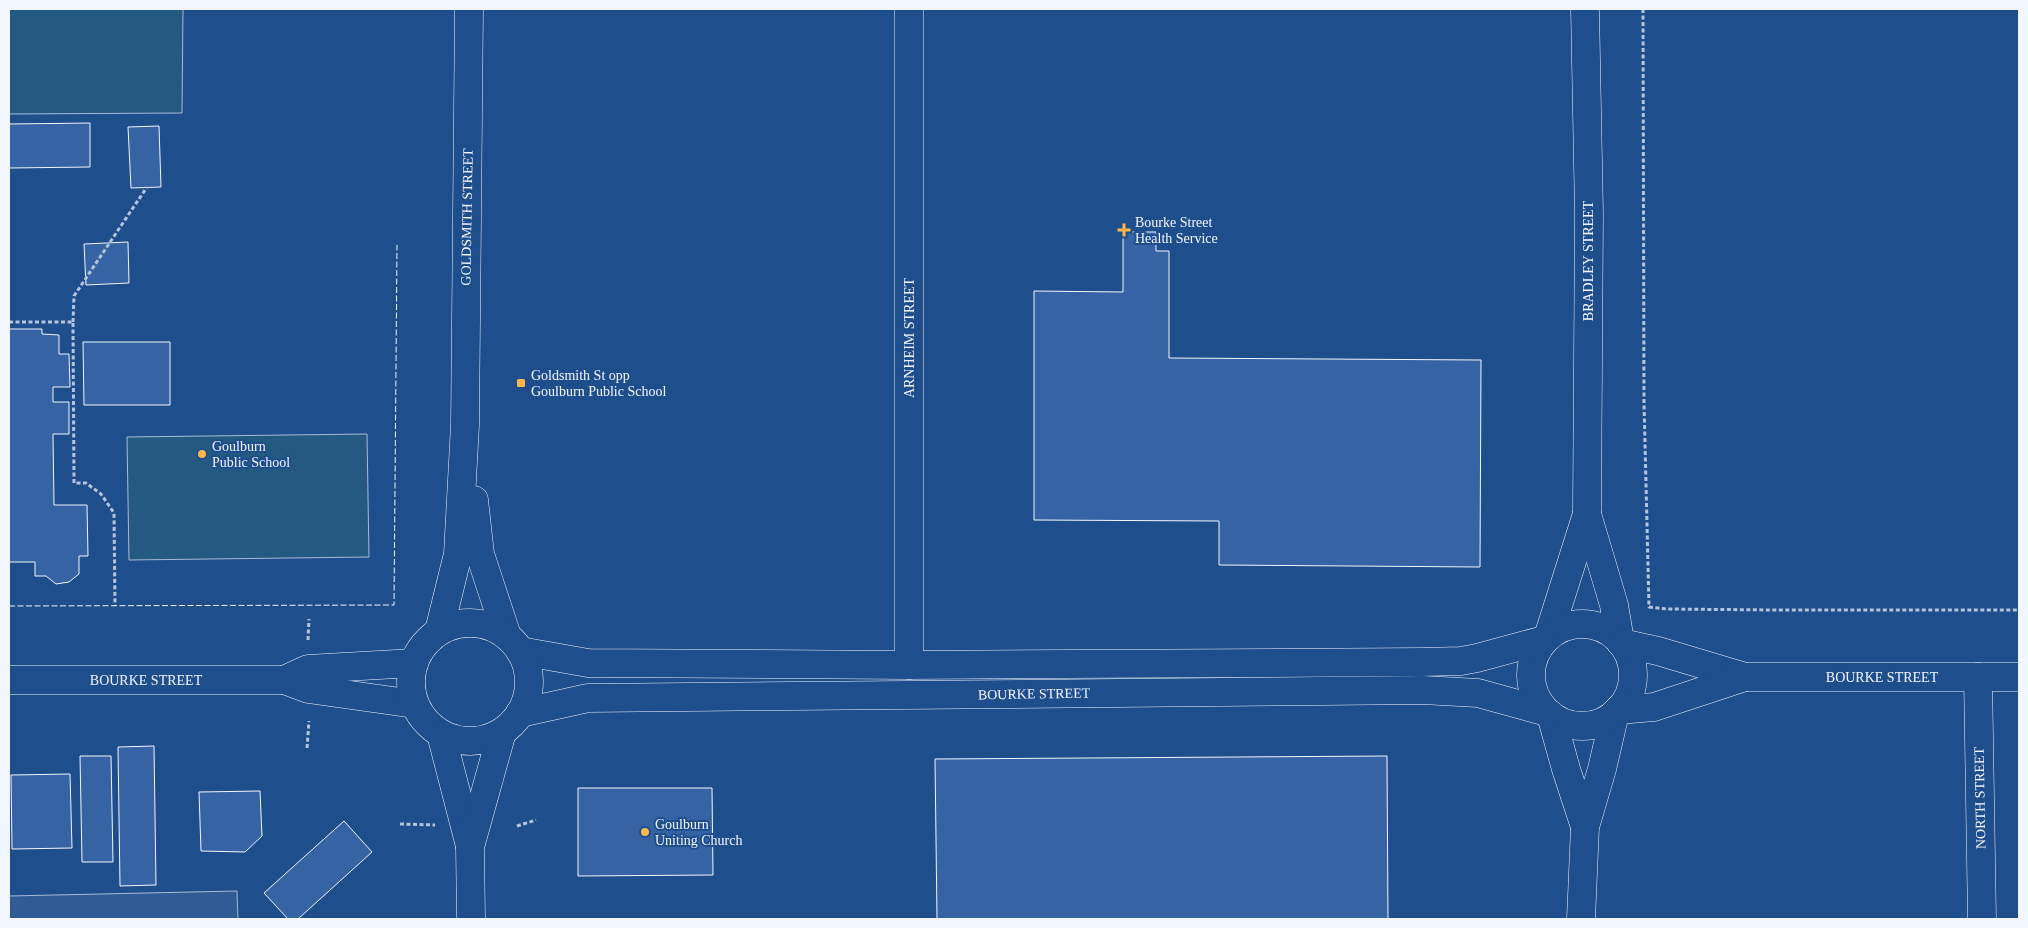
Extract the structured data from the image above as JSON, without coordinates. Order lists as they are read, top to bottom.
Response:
{
  "streets": {
    "main road": [
      "GOLDSMITH STREET",
      "BRADLEY STREET",
      "ARNHEIM STREET",
      "BOURKE STREET",
      "NORTH STREET"
    ]
  },
  "crossings": [
    ["GOLDSMITH STREET", "BOURKE STREET"],
    ["BRADLEY STREET", "BOURKE STREET"],
    ["BOURKE STREET", "NORTH STREET"]
  ],
  "places": {
    "health": ["Bourke Street Health Service"],
    "transit": ["Goldsmith St opp Goulburn Public School"],
    "other": ["Goulburn Public School", "Goulburn Uniting Church"]
  }
}
